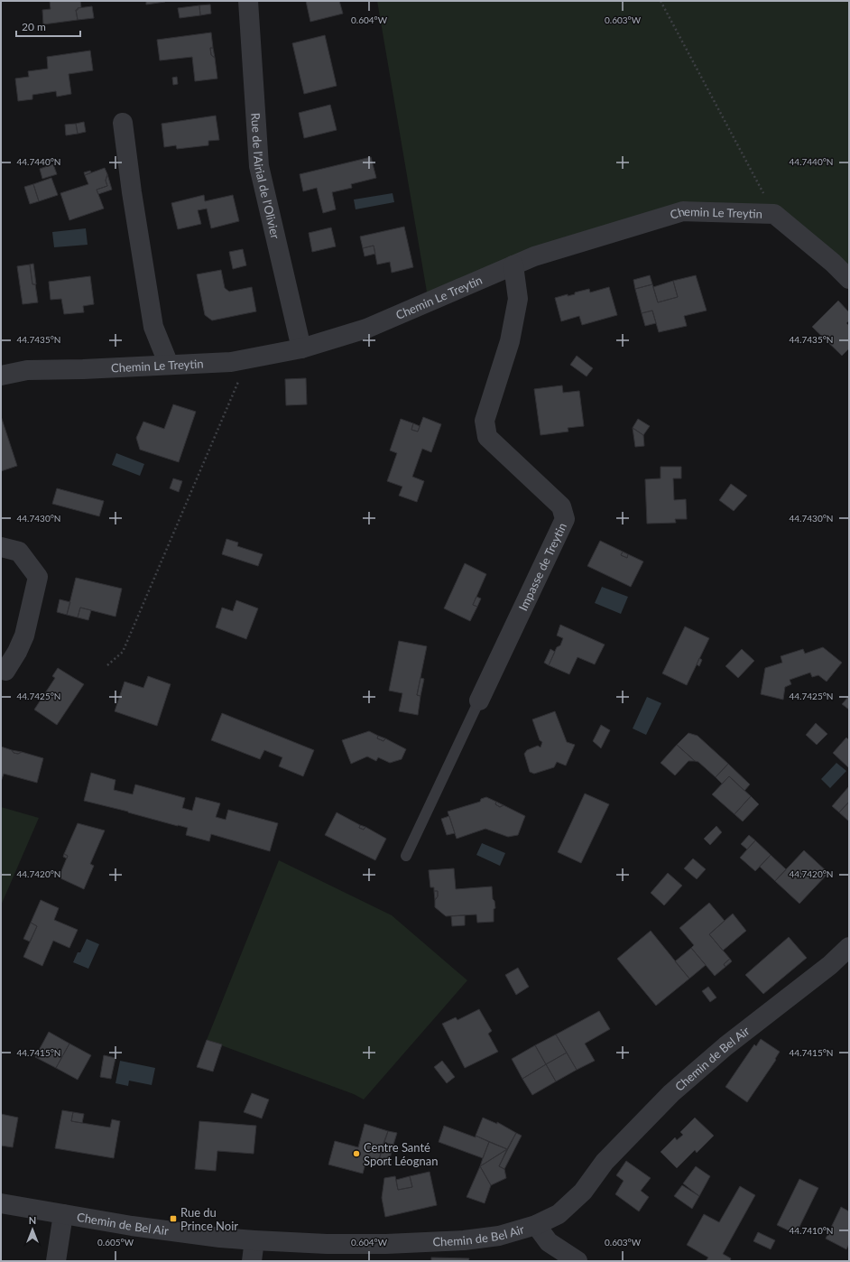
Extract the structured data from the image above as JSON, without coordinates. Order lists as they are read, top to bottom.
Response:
{
  "streets": {
    "street": [
      "Rue de l'Airial de l'Olivier",
      "Chemin Le Treytin",
      "Impasse de Treytin",
      "Chemin de Bel Air"
    ]
  },
  "crossings": [
    ["Rue de l'Airial de l'Olivier", "Chemin Le Treytin"],
    ["Chemin Le Treytin", "Impasse de Treytin"]
  ],
  "places": {
    "other": ["Centre Santé Sport Léognan"],
    "transit": ["Rue du Prince Noir"]
  },
  "scale_bar": "20 m",
  "north": "top",
  "coordinates": [
    "0.604°W",
    "0.603°W",
    "44.7440°N",
    "44.7435°N",
    "44.7430°N",
    "44.7425°N",
    "44.7420°N",
    "44.7415°N",
    "44.7410°N",
    "0.605°W"
  ]
}
